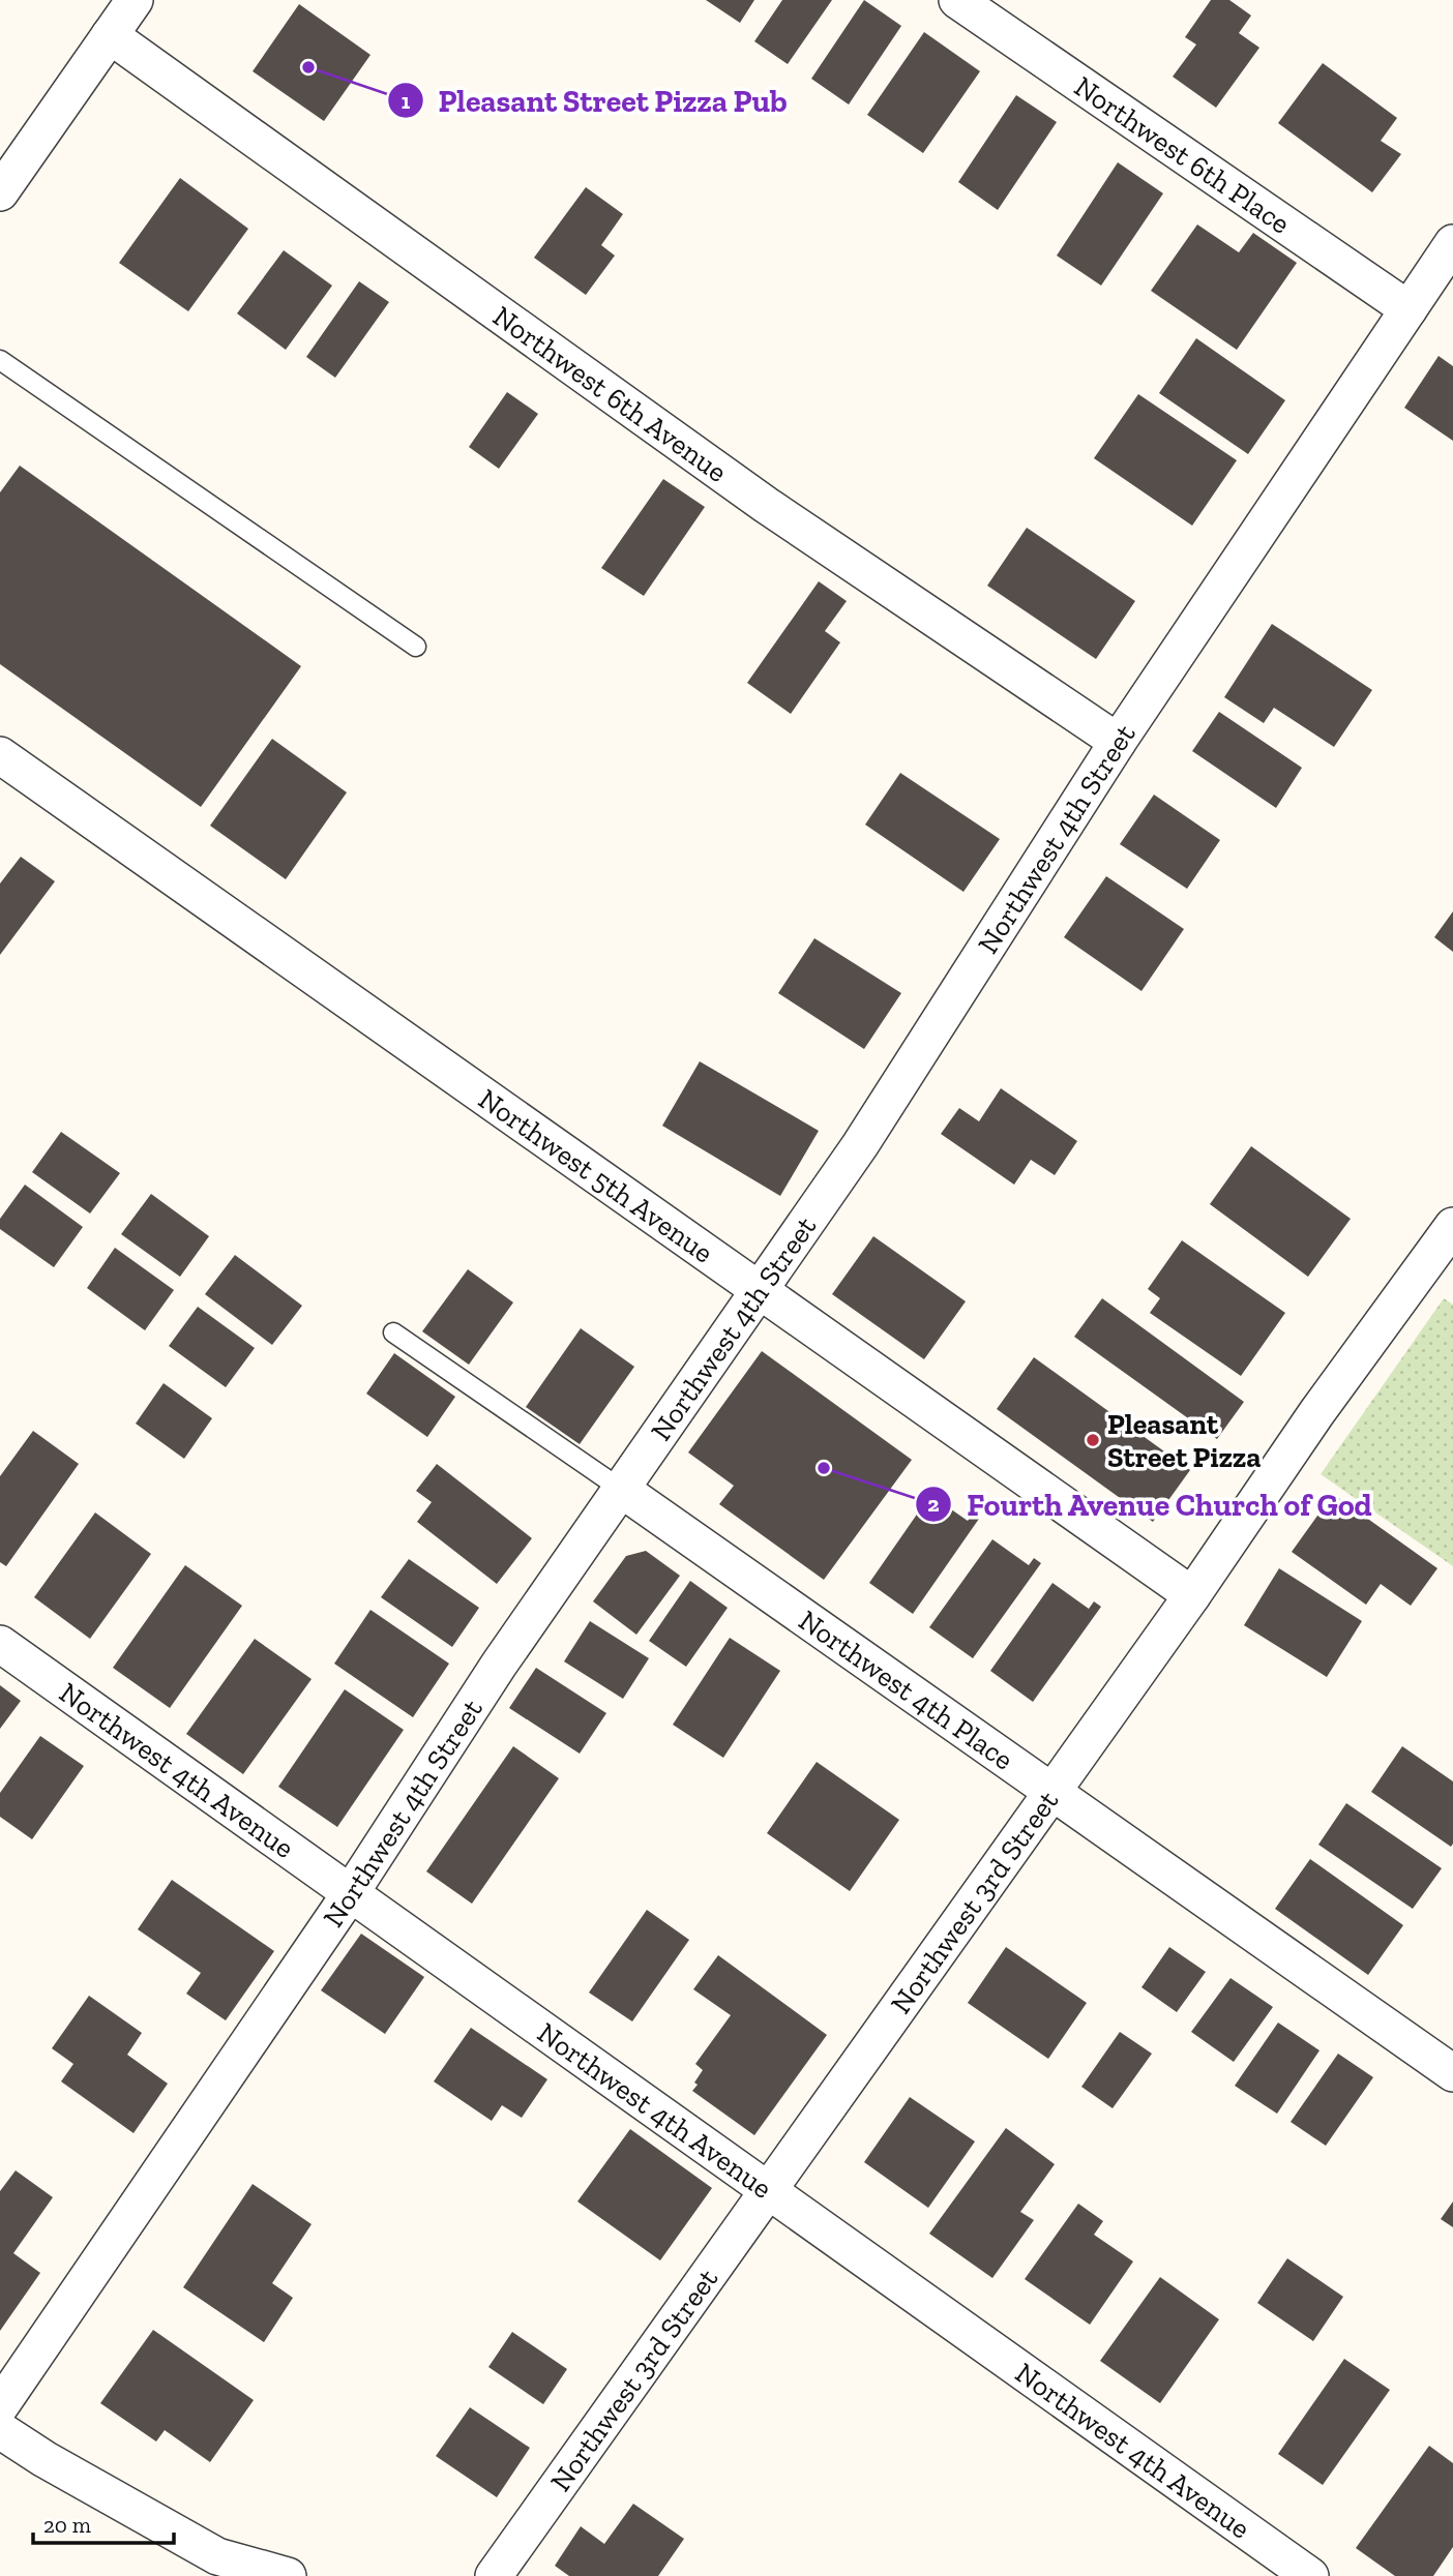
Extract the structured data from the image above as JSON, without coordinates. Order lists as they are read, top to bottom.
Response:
{
  "streets": {
    "street": [
      "Northwest 6th Place",
      "Northwest 6th Avenue",
      "Northwest 4th Street",
      "Northwest 5th Avenue",
      "Northwest 4th Place",
      "Northwest 4th Avenue",
      "Northwest 3rd Street"
    ]
  },
  "crossings": [
    ["Northwest 6th Place", "Northwest 4th Street"],
    ["Northwest 6th Avenue", "Northwest 4th Street"],
    ["Northwest 4th Street", "Northwest 5th Avenue"],
    ["Northwest 4th Street", "Northwest 4th Place"],
    ["Northwest 4th Street", "Northwest 4th Avenue"],
    ["Northwest 5th Avenue", "Northwest 3rd Street"],
    ["Northwest 4th Place", "Northwest 3rd Street"],
    ["Northwest 4th Avenue", "Northwest 3rd Street"]
  ],
  "places": ["Pleasant Street Pizza Pub", "Pleasant Street Pizza", "Fourth Avenue Church of God"],
  "scale_bar": "20 m"
}
